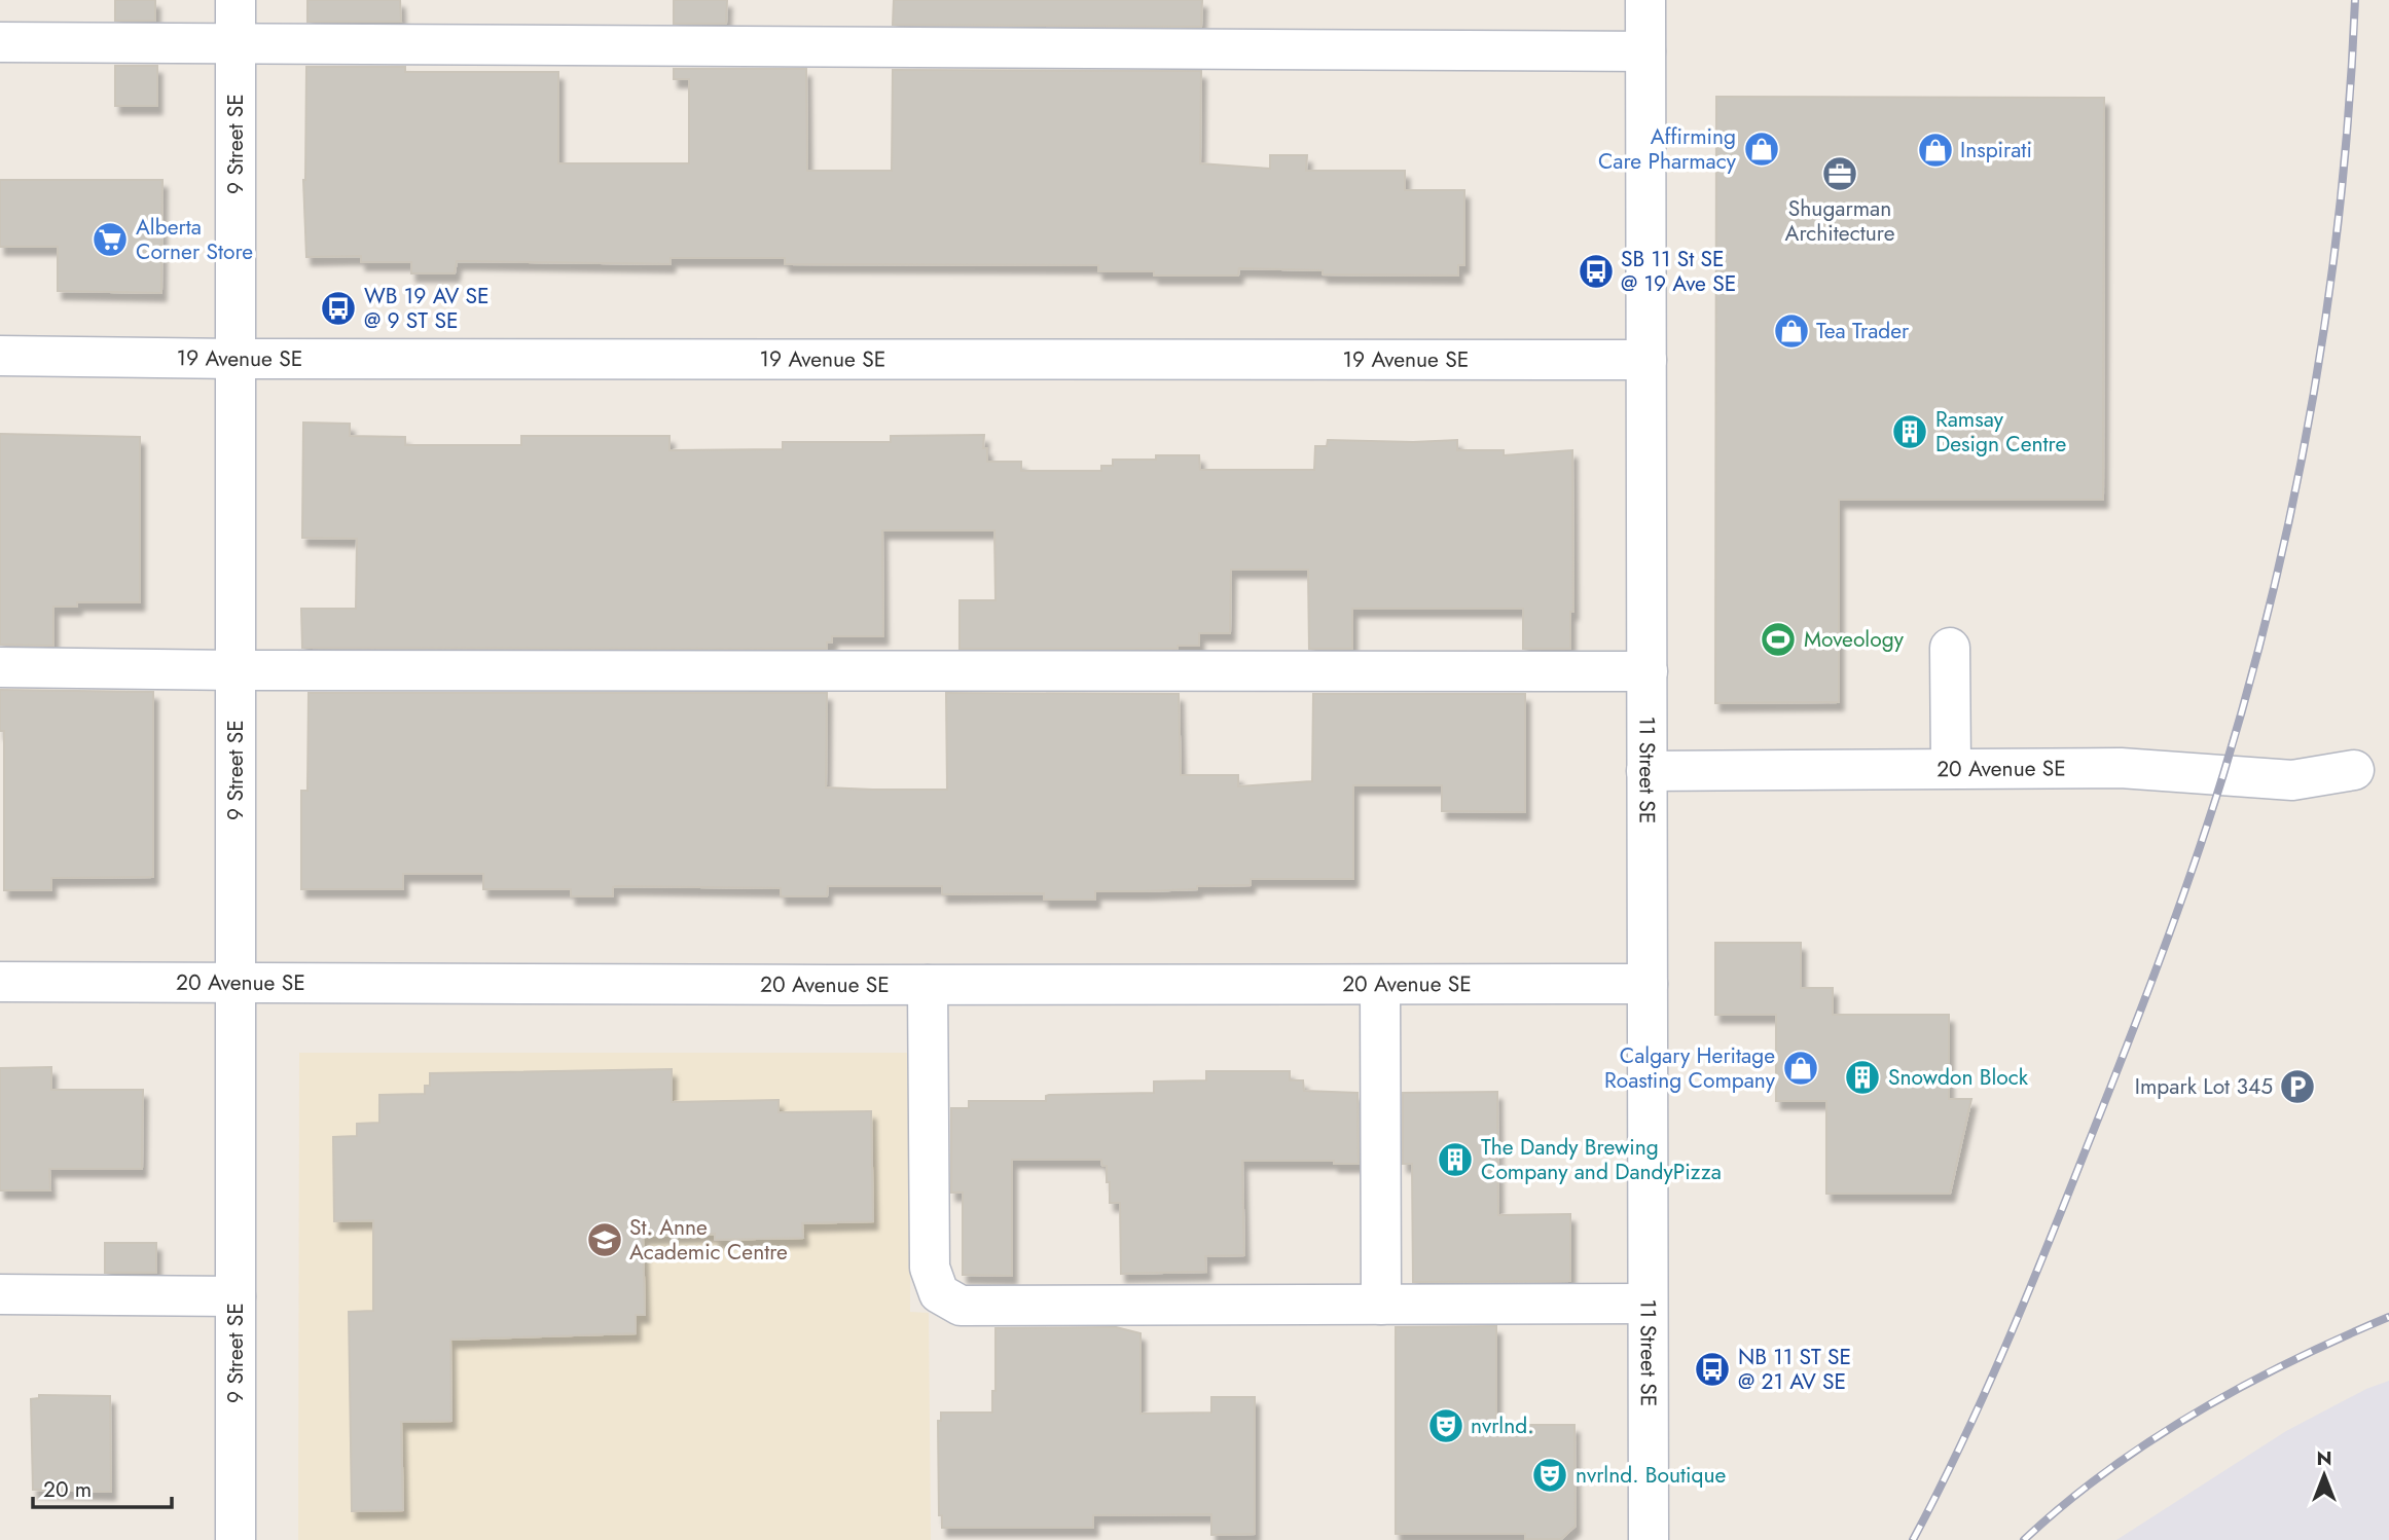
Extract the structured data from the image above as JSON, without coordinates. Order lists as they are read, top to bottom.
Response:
{
  "streets": {
    "street": [
      "9 Street SE",
      "19 Avenue SE",
      "20 Avenue SE",
      "11 Street SE"
    ]
  },
  "crossings": [
    ["9 Street SE", "19 Avenue SE"],
    ["9 Street SE", "20 Avenue SE"],
    ["19 Avenue SE", "11 Street SE"],
    ["20 Avenue SE", "11 Street SE"]
  ],
  "places": {
    "shop": [
      "Affirming Care Pharmacy",
      "Inspirati",
      "Tea Trader",
      "Calgary Heritage Roasting Company"
    ],
    "office": ["Shugarman Architecture"],
    "supermarket": ["Alberta Corner Store"],
    "bus stop": ["SB 11 St SE @ 19 Ave SE", "WB 19 AV SE @ 9 ST SE", "NB 11 ST SE @ 21 AV SE"],
    "building": ["Ramsay Design Centre", "Snowdon Block", "The Dandy Brewing Company and DandyPizza"],
    "sports": ["Moveology"],
    "parking": ["Impark Lot 345"],
    "school or university": ["St. Anne Academic Centre"],
    "theatre": ["nvrlnd.", "nvrlnd. Boutique"]
  },
  "scale_bar": "20 m",
  "north": "top"
}
